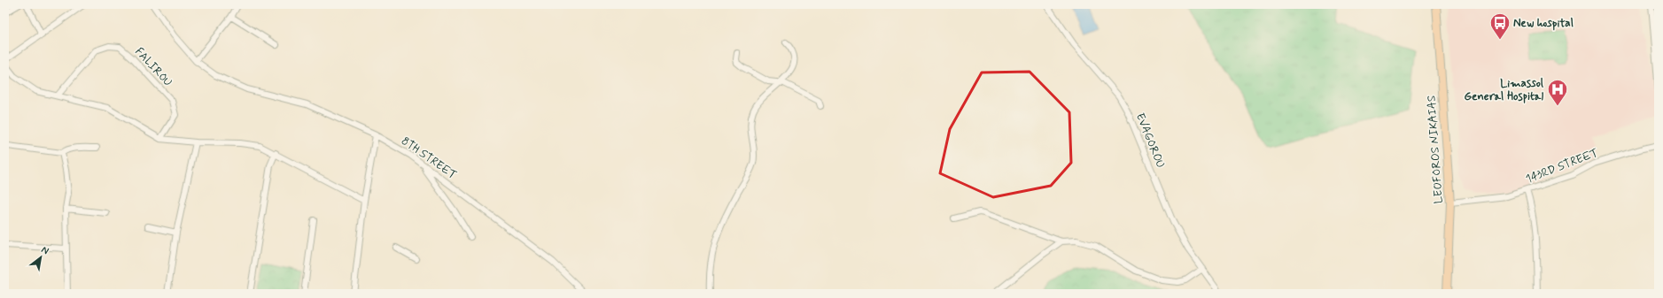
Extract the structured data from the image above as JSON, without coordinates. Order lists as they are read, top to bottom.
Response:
{
  "streets": {
    "main road": ["LEOFOROS NIKAIAS"],
    "street": [
      "FALIROU",
      "EVAGOROU",
      "8TH STREET",
      "143RD STREET"
    ]
  },
  "crossings": [
    ["LEOFOROS NIKAIAS", "143RD STREET"]
  ],
  "places": {
    "bus stop": ["New hospital"],
    "hospital": ["Limassol General Hospital"]
  },
  "north": "top right"
}
